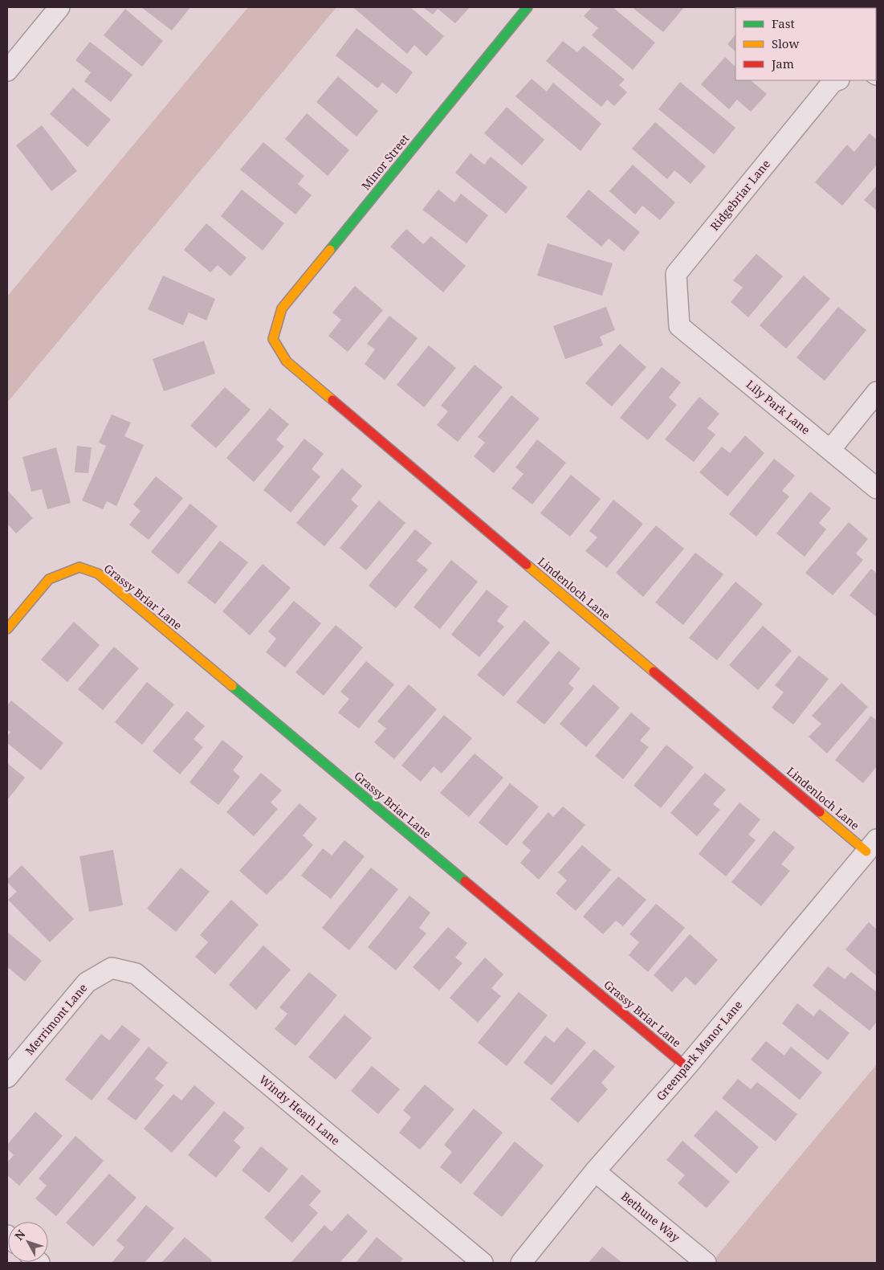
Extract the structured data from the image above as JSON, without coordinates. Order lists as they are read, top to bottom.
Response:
{
  "streets": {
    "street": [
      "Minor Street",
      "Ridgebriar Lane",
      "Lily Park Lane",
      "Lindenloch Lane",
      "Grassy Briar Lane",
      "Merrimont Lane",
      "Greenpark Manor Lane",
      "Windy Heath Lane",
      "Bethune Way"
    ]
  },
  "crossings": [
    ["Minor Street", "Lindenloch Lane"],
    ["Ridgebriar Lane", "Lily Park Lane"],
    ["Lindenloch Lane", "Greenpark Manor Lane"],
    ["Grassy Briar Lane", "Greenpark Manor Lane"],
    ["Merrimont Lane", "Windy Heath Lane"],
    ["Greenpark Manor Lane", "Bethune Way"]
  ],
  "legend": ["Fast", "Slow", "Jam"],
  "north": "top left"
}
